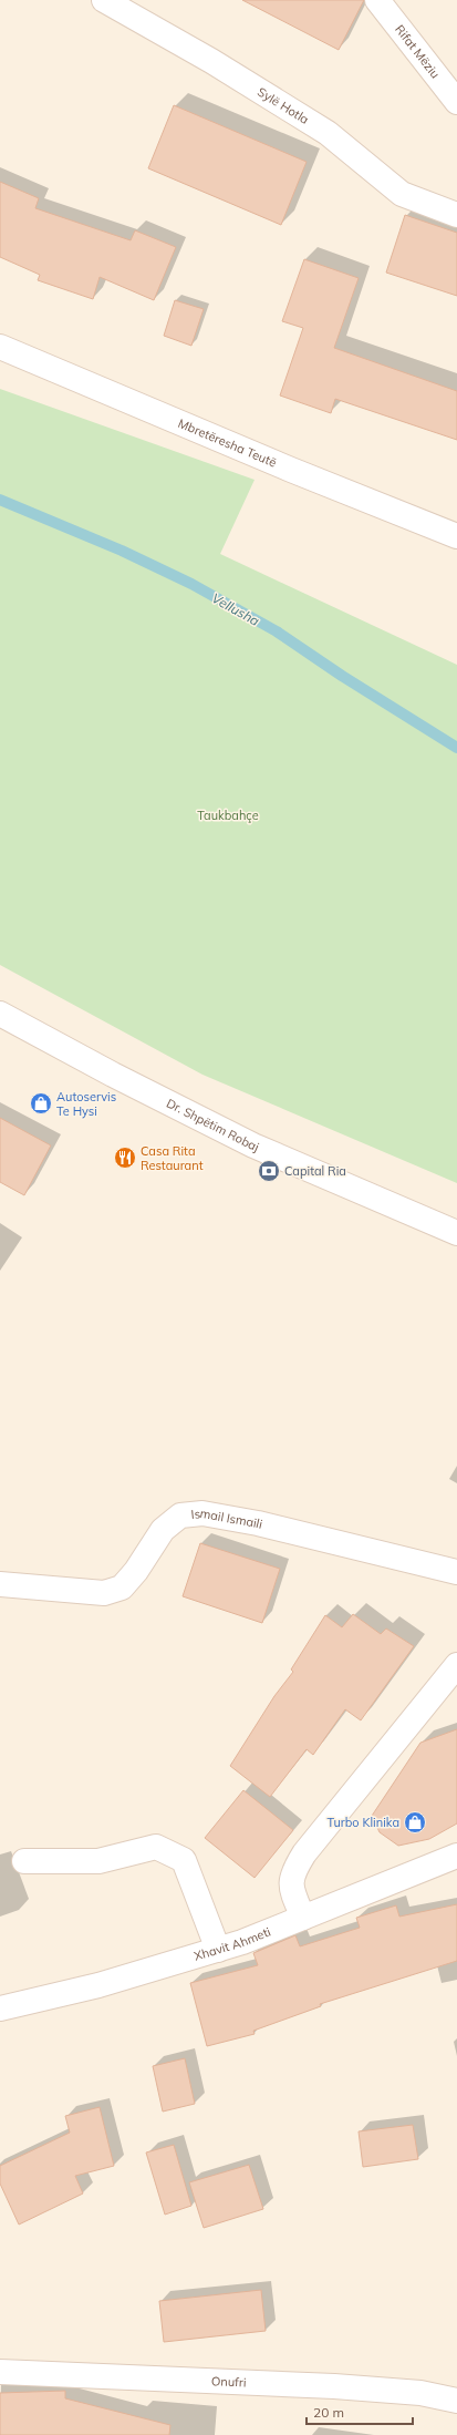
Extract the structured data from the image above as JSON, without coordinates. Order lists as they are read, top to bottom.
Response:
{
  "streets": {
    "street": [
      "Rifat Mëziu",
      "Sylë Hotla",
      "Mbretëresha Teutë",
      "Dr. Shpëtim Robaj",
      "Ismail Ismaili",
      "Xhavit Ahmeti",
      "Onufri"
    ]
  },
  "water": ["Vellusha"],
  "parks": ["Taukbahçe"],
  "places": {
    "shop": ["Autoservis Te Hysi", "Turbo Klinika"],
    "restaurant": ["Casa Rita Restaurant"],
    "bank": ["Capital Ria"]
  },
  "scale_bar": "20 m"
}
